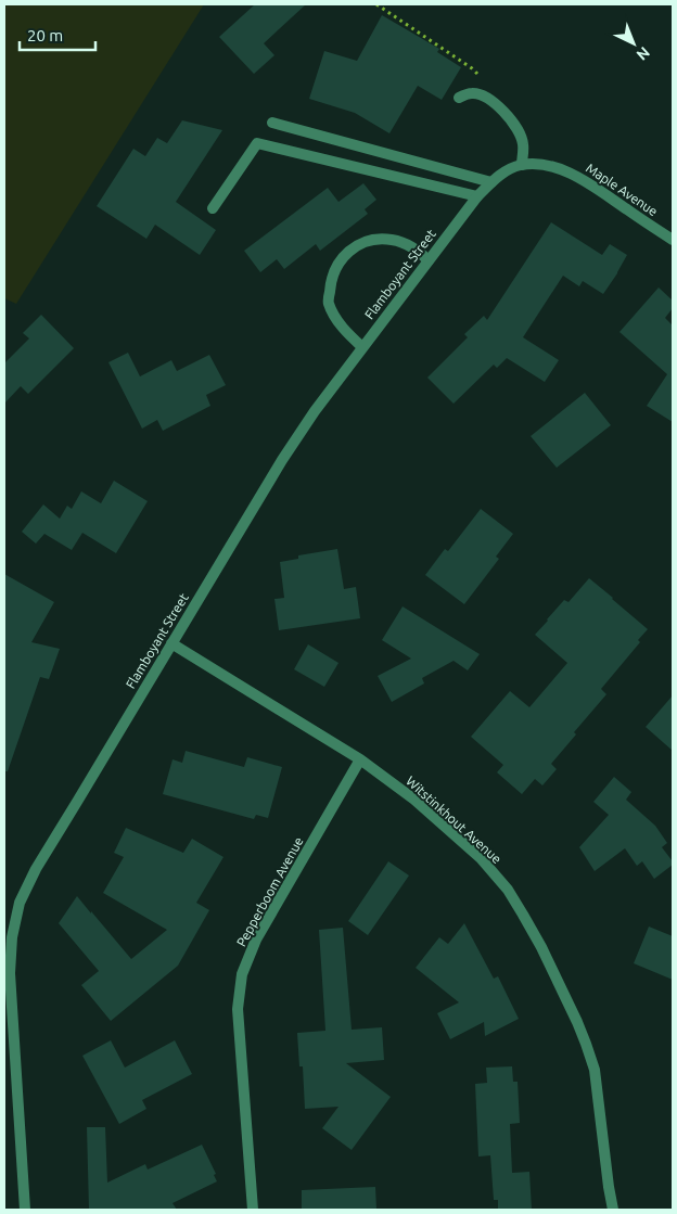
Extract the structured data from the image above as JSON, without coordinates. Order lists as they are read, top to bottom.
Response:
{
  "streets": {
    "street": [
      "Maple Avenue",
      "Flamboyant Street",
      "Witstinkhout Avenue",
      "Pepperboom Avenue"
    ]
  },
  "crossings": [
    ["Maple Avenue", "Flamboyant Street"],
    ["Flamboyant Street", "Witstinkhout Avenue"],
    ["Witstinkhout Avenue", "Pepperboom Avenue"]
  ],
  "scale_bar": "20 m",
  "north": "bottom right"
}
